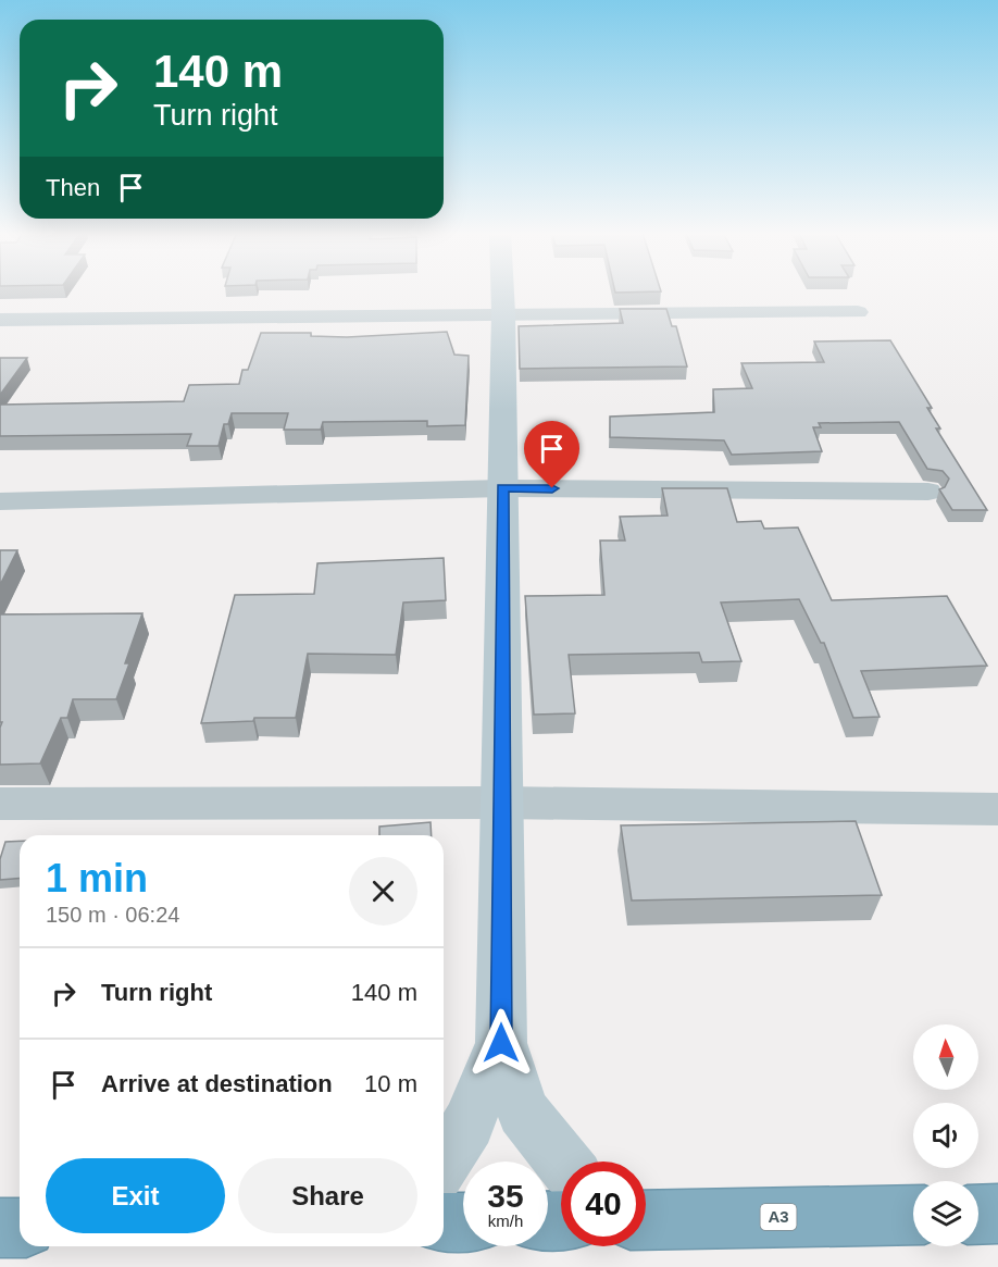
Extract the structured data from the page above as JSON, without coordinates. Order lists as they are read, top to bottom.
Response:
{
  "streets": {
    "highway": ["A3"]
  },
  "north": "top",
  "page": {
    "turn": ["140 m", "Turn right"],
    "then": "Then",
    "heading": ["1 min", "150 m · 06:24"],
    "list": [
      {
        "name": "Turn right",
        "value": "140 m"
      },
      {
        "name": "Arrive at destination",
        "value": "10 m"
      }
    ],
    "buttons": ["Exit", "Share"],
    "speed": "35 km/h",
    "limit": "40"
  }
}
